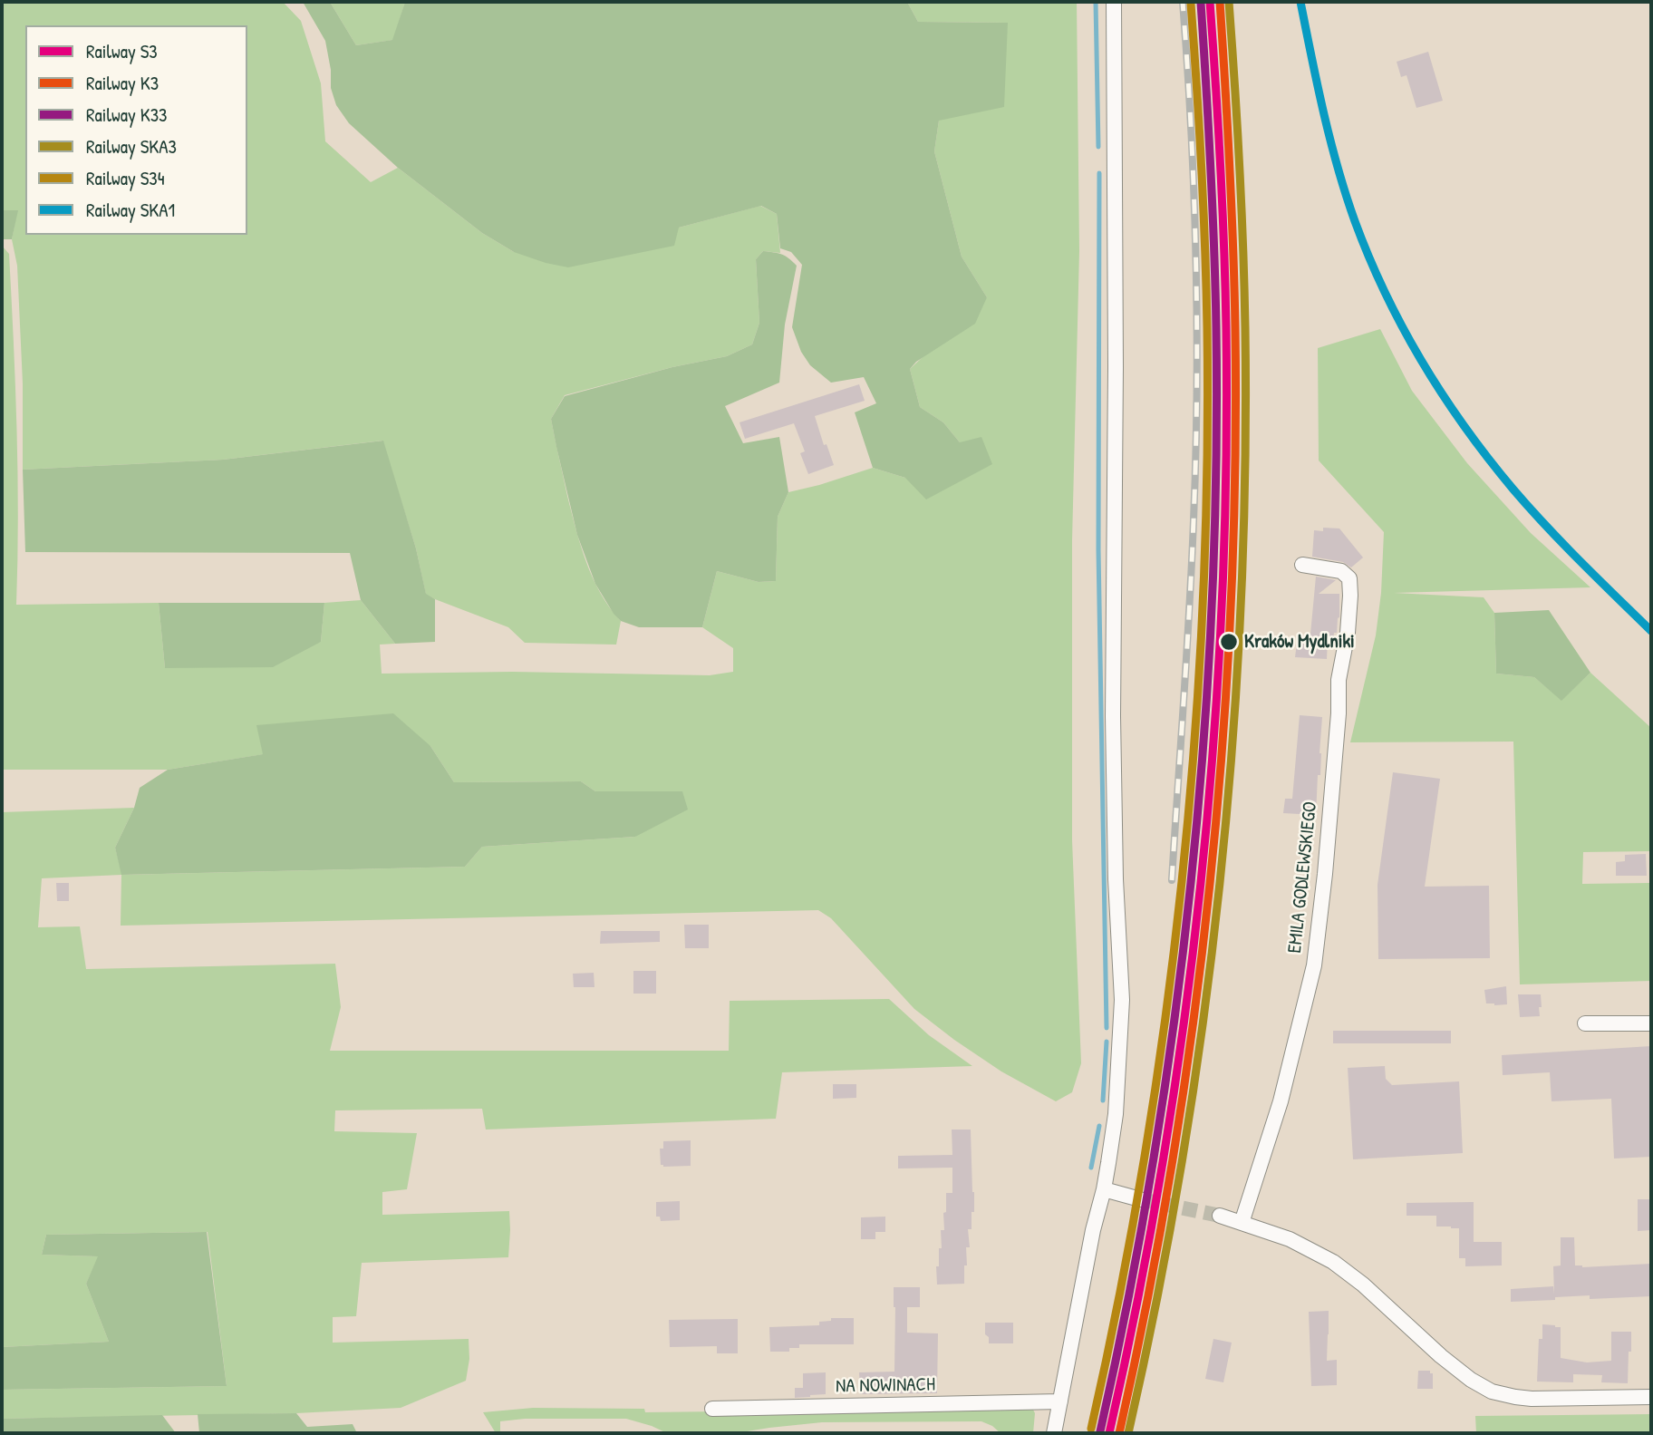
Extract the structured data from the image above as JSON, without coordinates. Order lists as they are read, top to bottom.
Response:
{
  "streets": {
    "street": ["EMILA GODLEWSKIEGO", "NA NOWINACH"]
  },
  "places": ["Kraków Mydlniki"],
  "lines": [
    "rail line S3",
    "rail line K3",
    "rail line SKA3",
    "rail line SKA1",
    "rail line K33",
    "rail line S34"
  ],
  "legend": [
    "Railway S3",
    "Railway K3",
    "Railway K33",
    "Railway SKA3",
    "Railway S34",
    "Railway SKA1"
  ]
}
